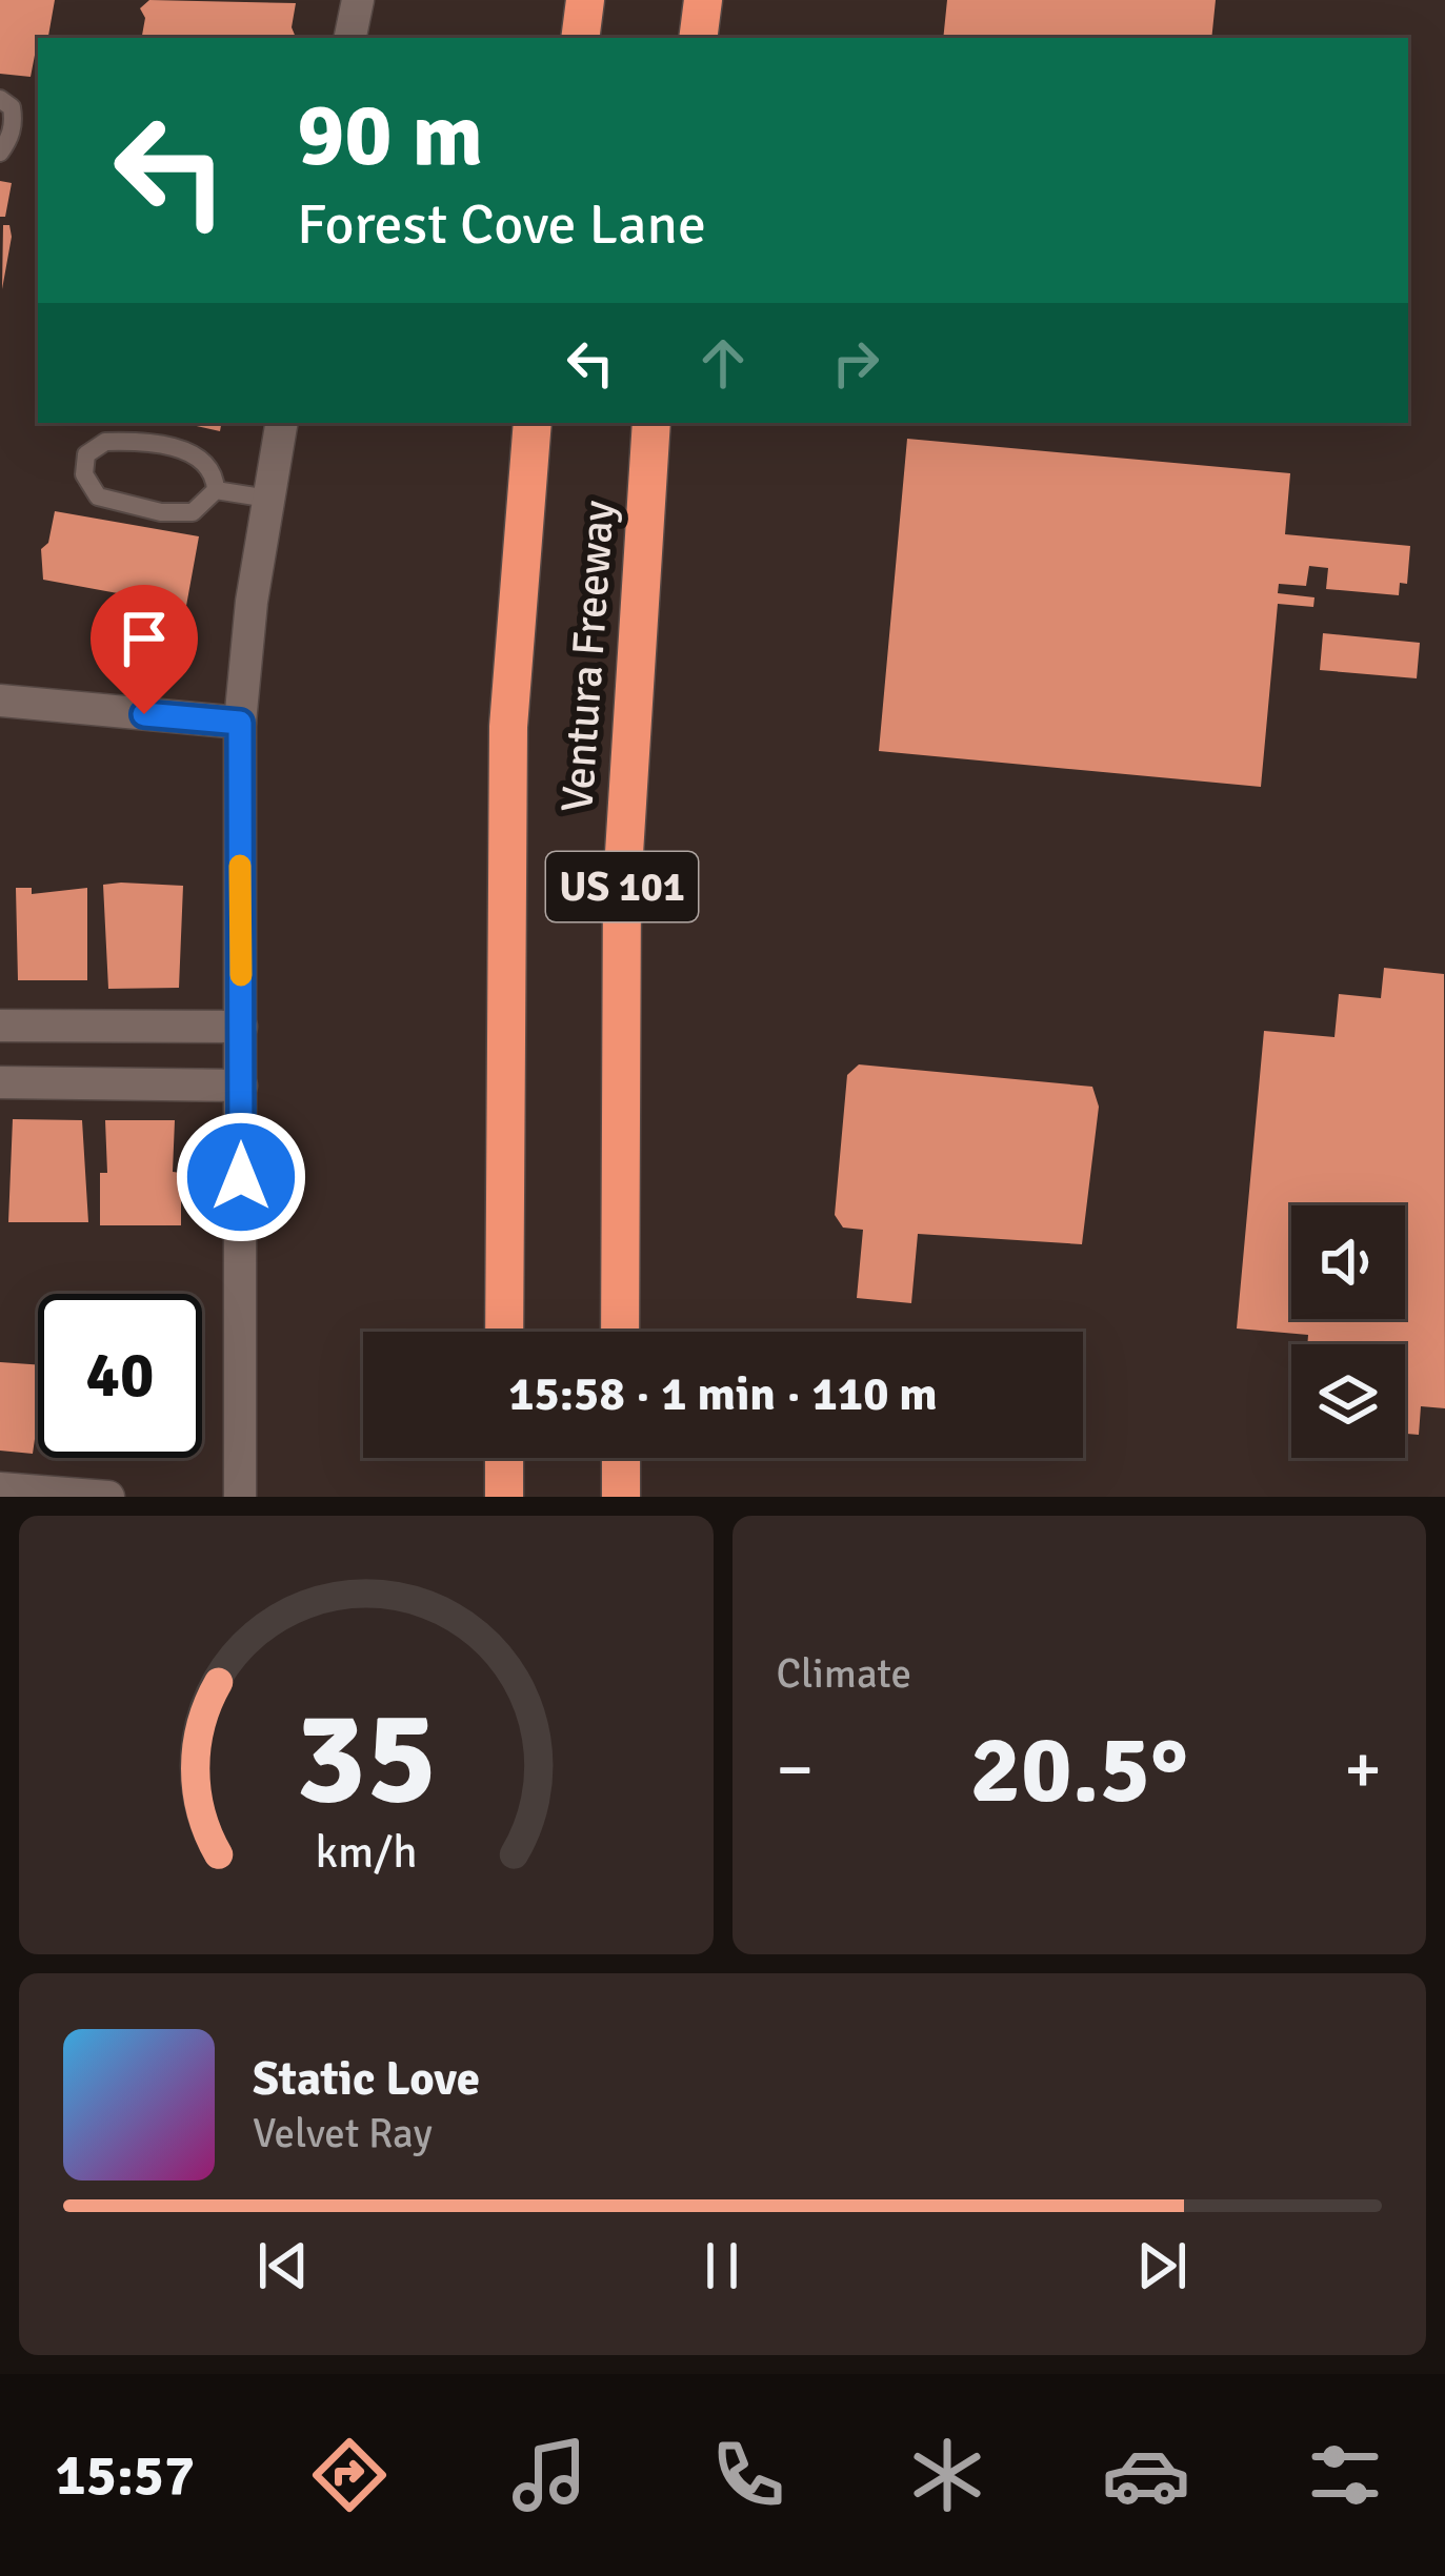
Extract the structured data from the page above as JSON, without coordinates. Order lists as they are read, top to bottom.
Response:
{
  "streets": {
    "highway": ["Ventura Freeway", "US 101"]
  },
  "page": {
    "turn": ["90 m", "Forest Cove Lane"],
    "limit": "40",
    "trip": "15:58 · 1 min · 110 m",
    "tile": "Climate",
    "heat": ["−", "20.5°", "+"],
    "song": ["Static Love", "Velvet Ray"],
    "tabs": "15:57",
    "gauge": ["35", "km/h"]
  }
}
